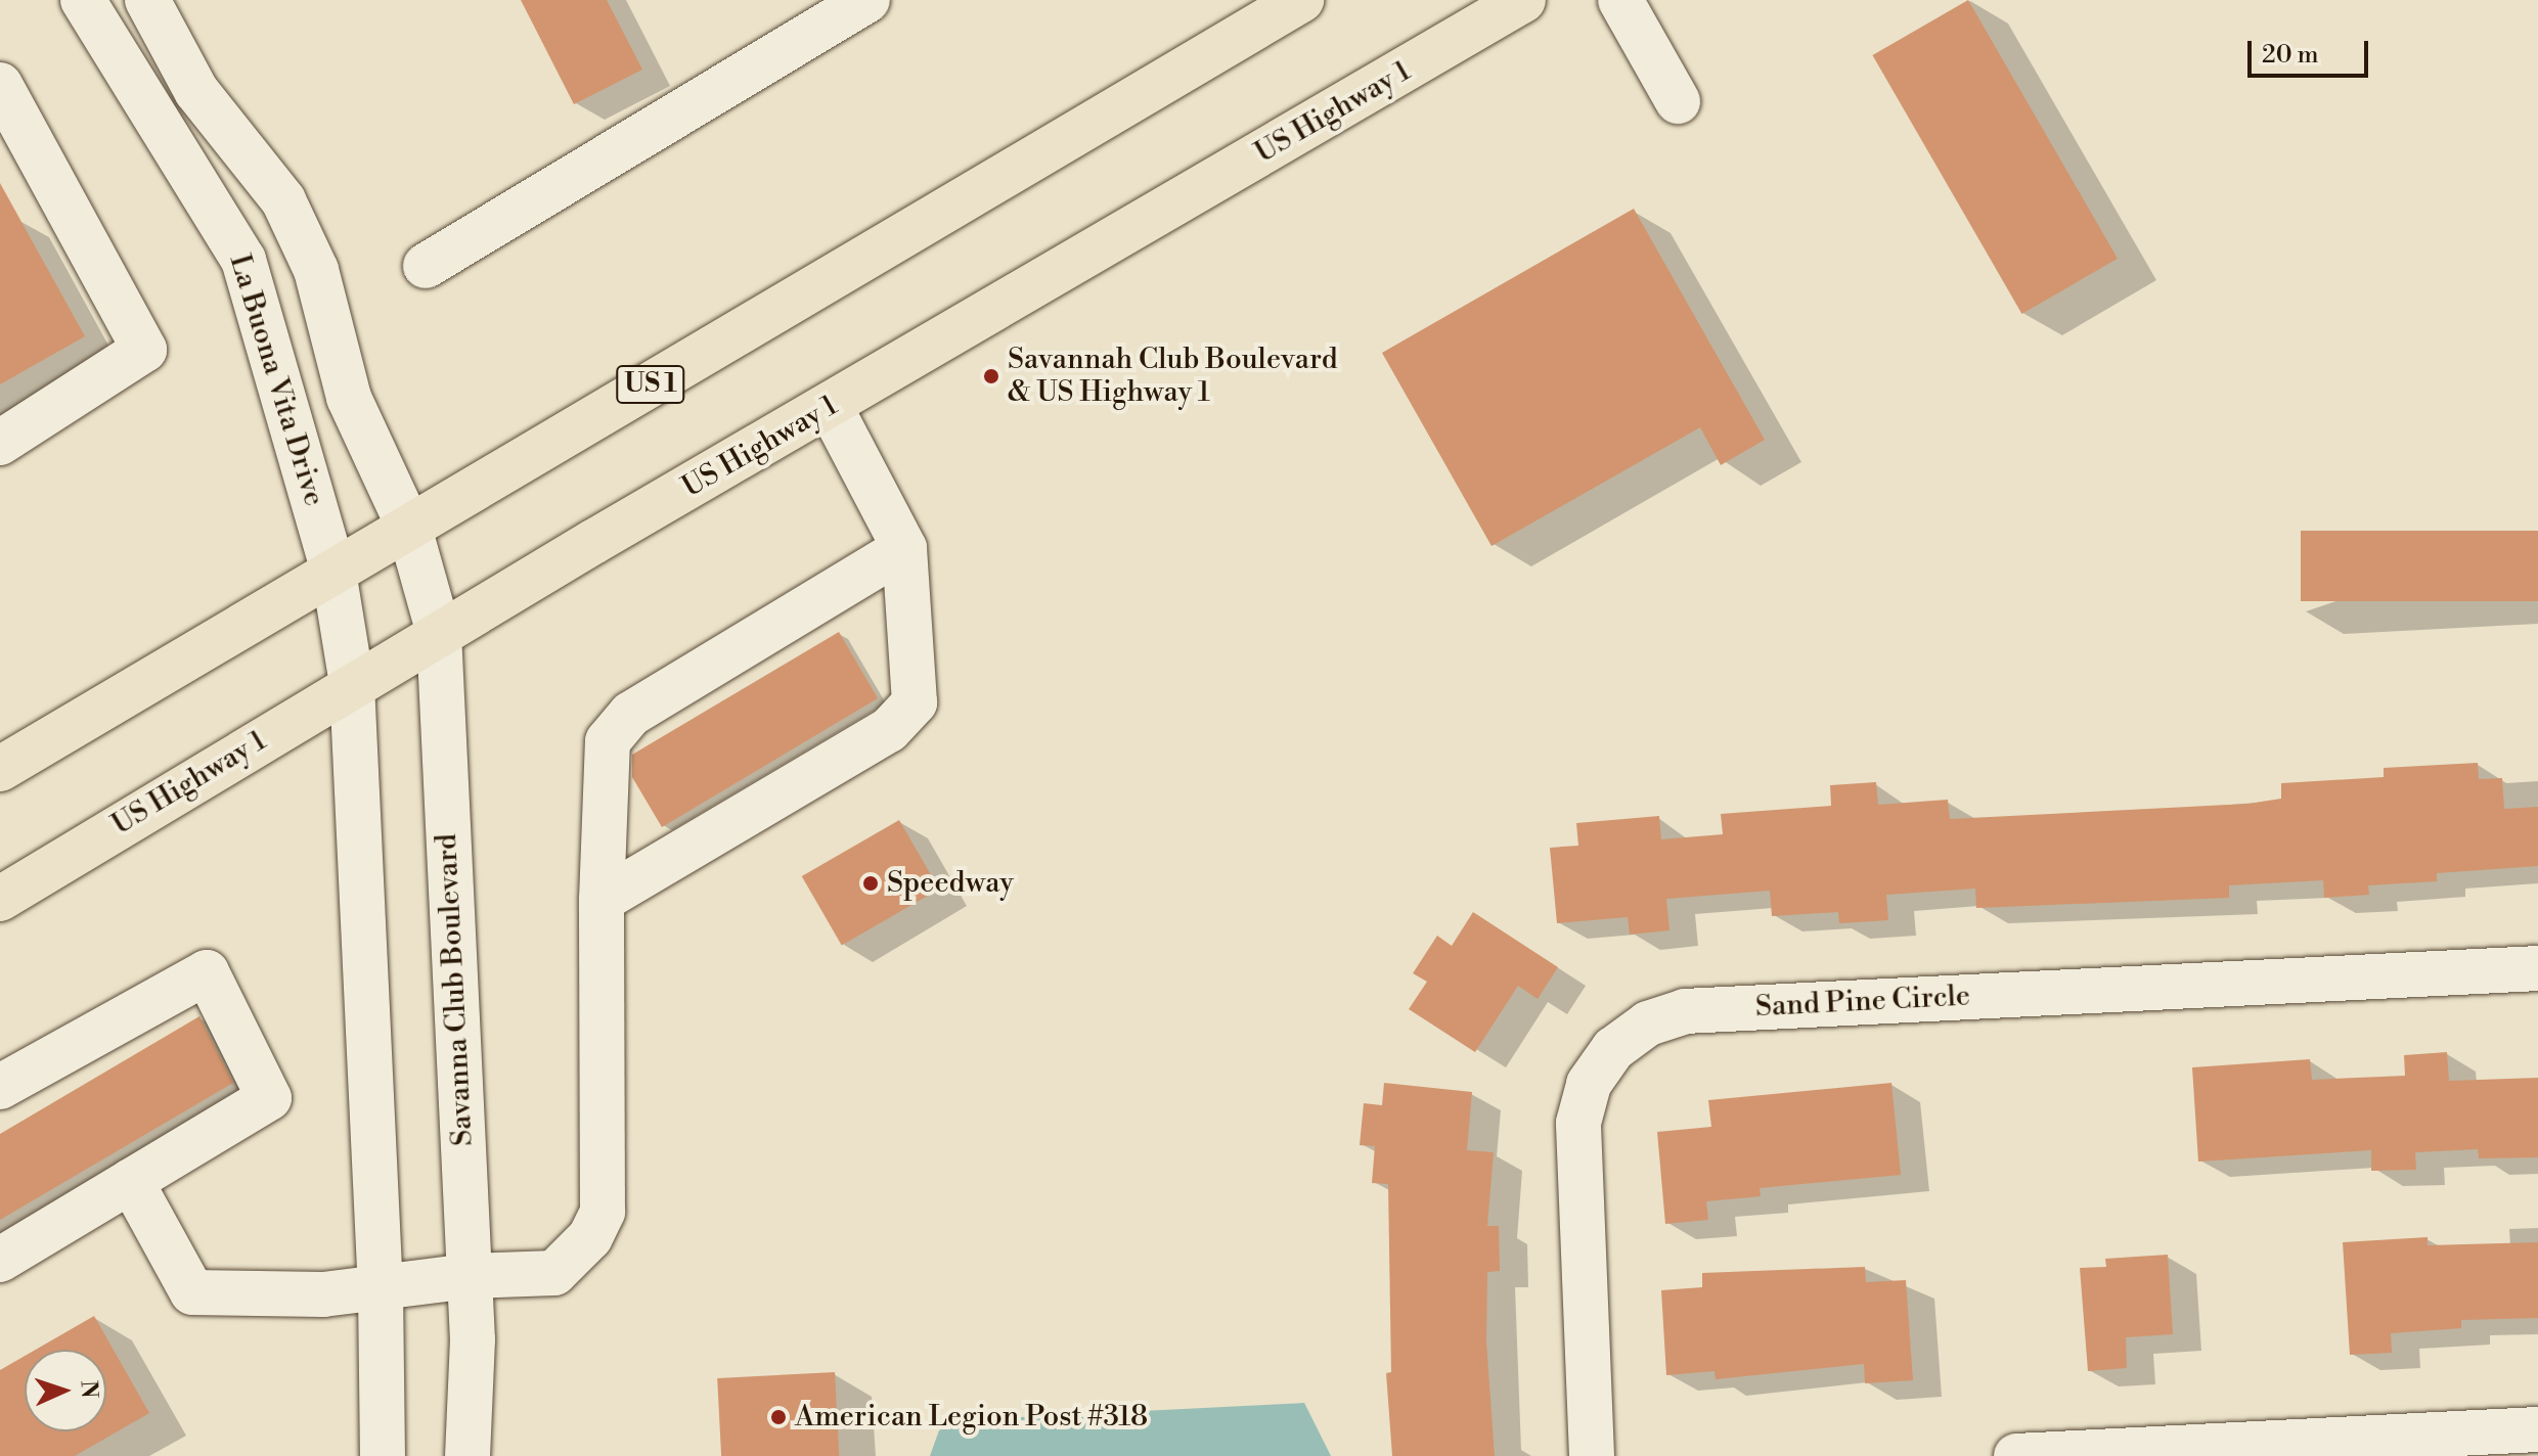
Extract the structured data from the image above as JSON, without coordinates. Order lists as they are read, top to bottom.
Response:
{
  "streets": {
    "main road": ["US Highway 1", "US 1"],
    "street": ["La Buona Vita Drive", "Savanna Club Boulevard", "Sand Pine Circle"]
  },
  "crossings": [
    ["US Highway 1", "Savanna Club Boulevard"],
    ["La Buona Vita Drive", "US 1"],
    ["US 1", "Savanna Club Boulevard"]
  ],
  "places": ["Savannah Club Boulevard & US Highway 1", "Speedway", "American Legion Post #318"],
  "scale_bar": "20 m",
  "north": "right"
}
